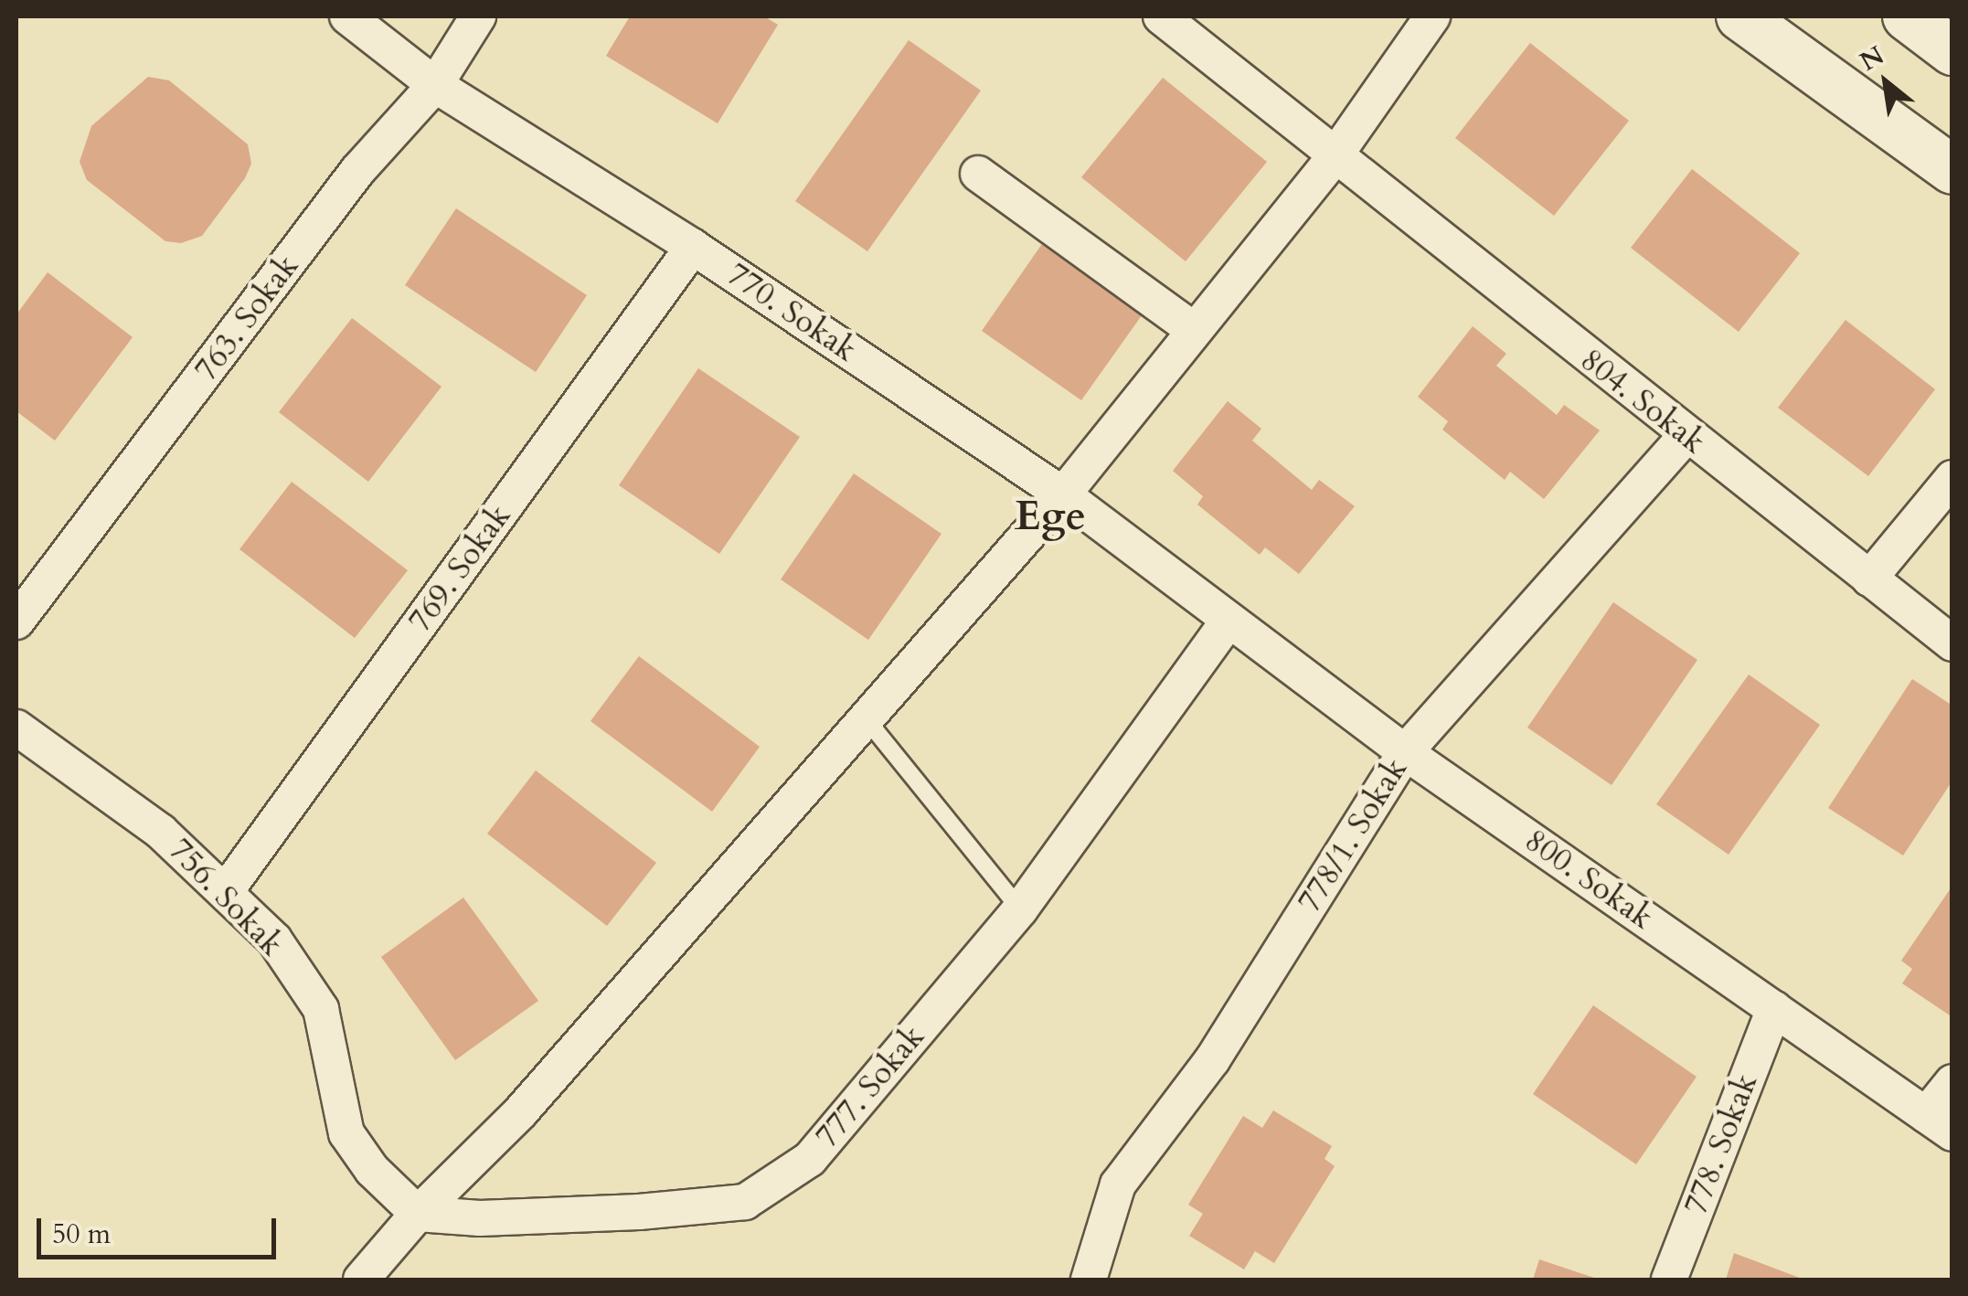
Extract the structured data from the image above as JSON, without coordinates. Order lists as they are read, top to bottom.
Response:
{
  "streets": {
    "street": [
      "770. Sokak",
      "763. Sokak",
      "804. Sokak",
      "769. Sokak",
      "778/1. Sokak",
      "800. Sokak",
      "756. Sokak",
      "777. Sokak",
      "778. Sokak"
    ]
  },
  "crossings": [
    ["770. Sokak", "763. Sokak"],
    ["770. Sokak", "769. Sokak"],
    ["770. Sokak", "800. Sokak"],
    ["770. Sokak", "777. Sokak"],
    ["804. Sokak", "778/1. Sokak"],
    ["769. Sokak", "756. Sokak"],
    ["778/1. Sokak", "800. Sokak"],
    ["800. Sokak", "777. Sokak"],
    ["800. Sokak", "778. Sokak"],
    ["756. Sokak", "777. Sokak"]
  ],
  "districts": ["Ege"],
  "scale_bar": "50 m",
  "north": "top left"
}
